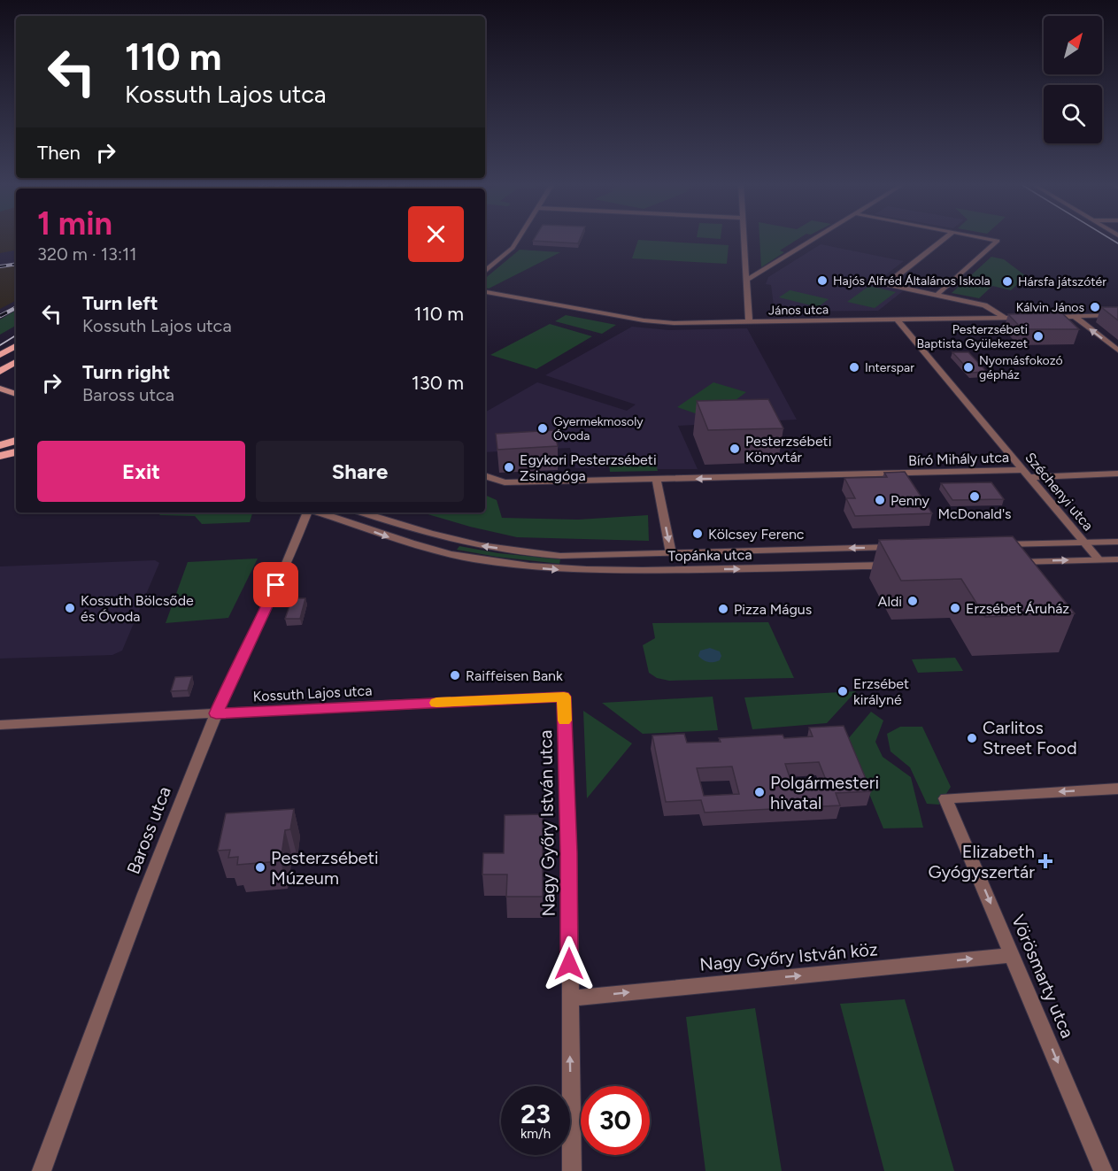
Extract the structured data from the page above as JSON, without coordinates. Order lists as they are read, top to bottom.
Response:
{
  "streets": {
    "street": [
      "János utca",
      "Bíró Mihály utca",
      "Széchenyi utca",
      "Topánka utca",
      "Kossuth Lajos utca",
      "Nagy Győry István utca",
      "Baross utca",
      "Nagy Győry István köz",
      "Vörösmarty utca"
    ]
  },
  "crossings": [
    ["János utca", "Széchenyi utca"],
    ["Bíró Mihály utca", "Széchenyi utca"],
    ["Kossuth Lajos utca", "Nagy Győry István utca"],
    ["Kossuth Lajos utca", "Baross utca"],
    ["Nagy Győry István utca", "Nagy Győry István köz"],
    ["Nagy Győry István köz", "Vörösmarty utca"]
  ],
  "one_way": ["Bíró Mihály utca", "Nagy Győry István utca", "Nagy Győry István köz"],
  "places": {
    "other": [
      "Hajós Alfréd Általános Iskola",
      "Hársfa játszótér",
      "Kálvin János",
      "Pesterzsébeti Baptista Gyülekezet",
      "Interspar",
      "Nyomásfokozó gépház",
      "Gyermekmosoly Óvoda",
      "Pesterzsébeti Könyvtár",
      "Egykori Pesterzsébeti Zsinagóga",
      "McDonald's",
      "Penny",
      "Kölcsey Ferenc",
      "Aldi",
      "Kossuth Bölcsőde és Óvoda",
      "Erzsébet Áruház",
      "Pizza Mágus",
      "Raiffeisen Bank",
      "Erzsébet királyné",
      "Carlitos Street Food",
      "Polgármesteri hivatal",
      "Pesterzsébeti Múzeum"
    ],
    "health": ["Elizabeth Gyógyszertár"]
  },
  "north": "top right",
  "page": {
    "turn": ["110 m", "Kossuth Lajos utca"],
    "then": "Then",
    "heading": ["1 min", "320 m · 13:11"],
    "list": [
      {
        "name": "Turn left",
        "note": "Kossuth Lajos utca",
        "value": "110 m"
      },
      {
        "name": "Turn right",
        "note": "Baross utca",
        "value": "130 m"
      }
    ],
    "buttons": ["Exit", "Share"],
    "speed": "23 km/h",
    "limit": "30"
  }
}
